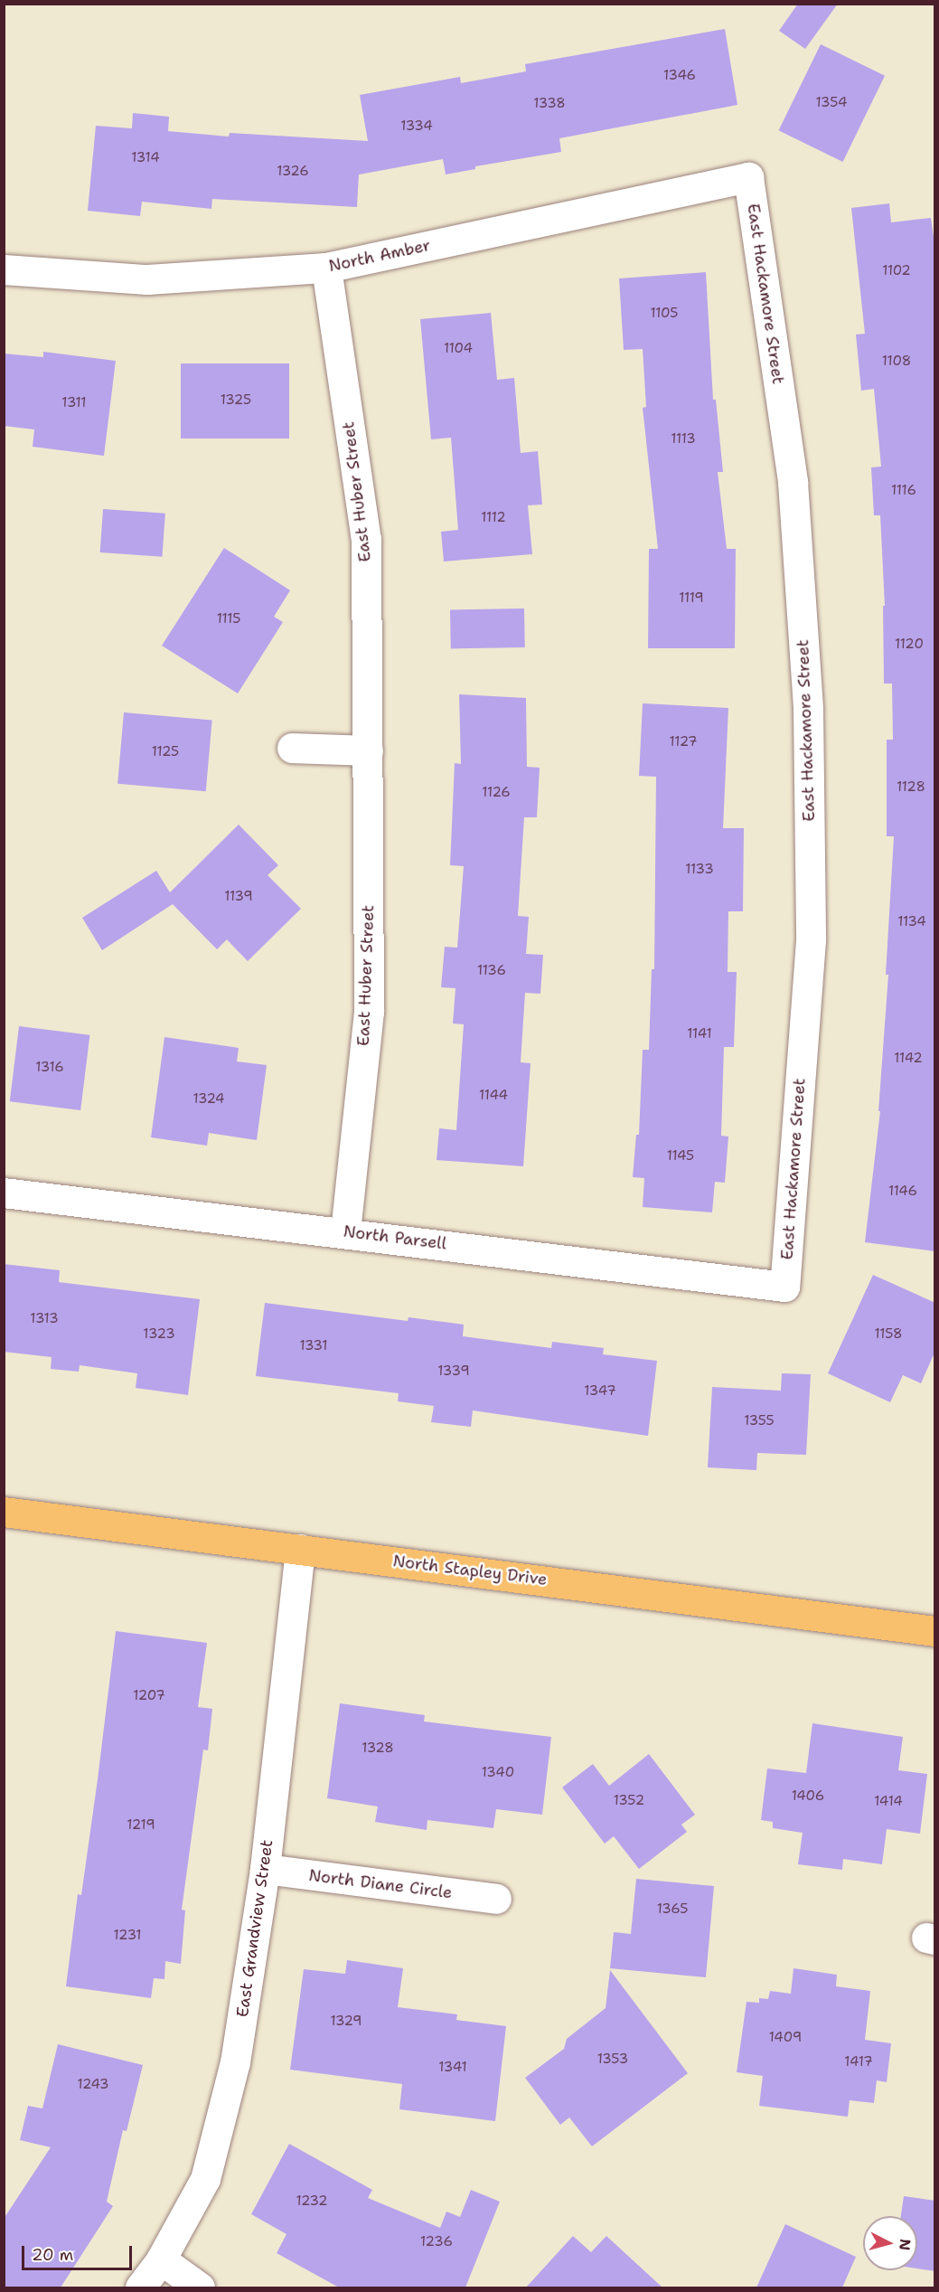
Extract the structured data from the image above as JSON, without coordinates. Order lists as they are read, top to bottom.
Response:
{
  "streets": {
    "main road": ["North Stapley Drive"],
    "street": [
      "North Amber",
      "East Hackamore Street",
      "East Huber Street",
      "North Parsell",
      "North Diane Circle",
      "East Grandview Street"
    ]
  },
  "crossings": [
    ["North Amber", "East Hackamore Street"],
    ["North Amber", "East Huber Street"],
    ["East Hackamore Street", "North Parsell"],
    ["East Huber Street", "North Parsell"],
    ["North Stapley Drive", "East Grandview Street"],
    ["North Diane Circle", "East Grandview Street"]
  ],
  "house_numbers": [
    "1346",
    "1354",
    "1338",
    "1334",
    "1314",
    "1326",
    "1102",
    "1105",
    "1104",
    "1108",
    "1325",
    "1311",
    "1113",
    "1116",
    "1112",
    "1119",
    "1115",
    "1120",
    "1127",
    "1125",
    "1128",
    "1126",
    "1133",
    "1139",
    "1134",
    "1136",
    "1141",
    "1142",
    "1316",
    "1144",
    "1324",
    "1145",
    "1146",
    "1313",
    "1323",
    "1158",
    "1331",
    "1339",
    "1347",
    "1355",
    "1207",
    "1328",
    "1340",
    "1406",
    "1352",
    "1414",
    "1219",
    "1365",
    "1231",
    "1329",
    "1409",
    "1353",
    "1417",
    "1341",
    "1243",
    "1232",
    "1236"
  ],
  "scale_bar": "20 m",
  "north": "right"
}
